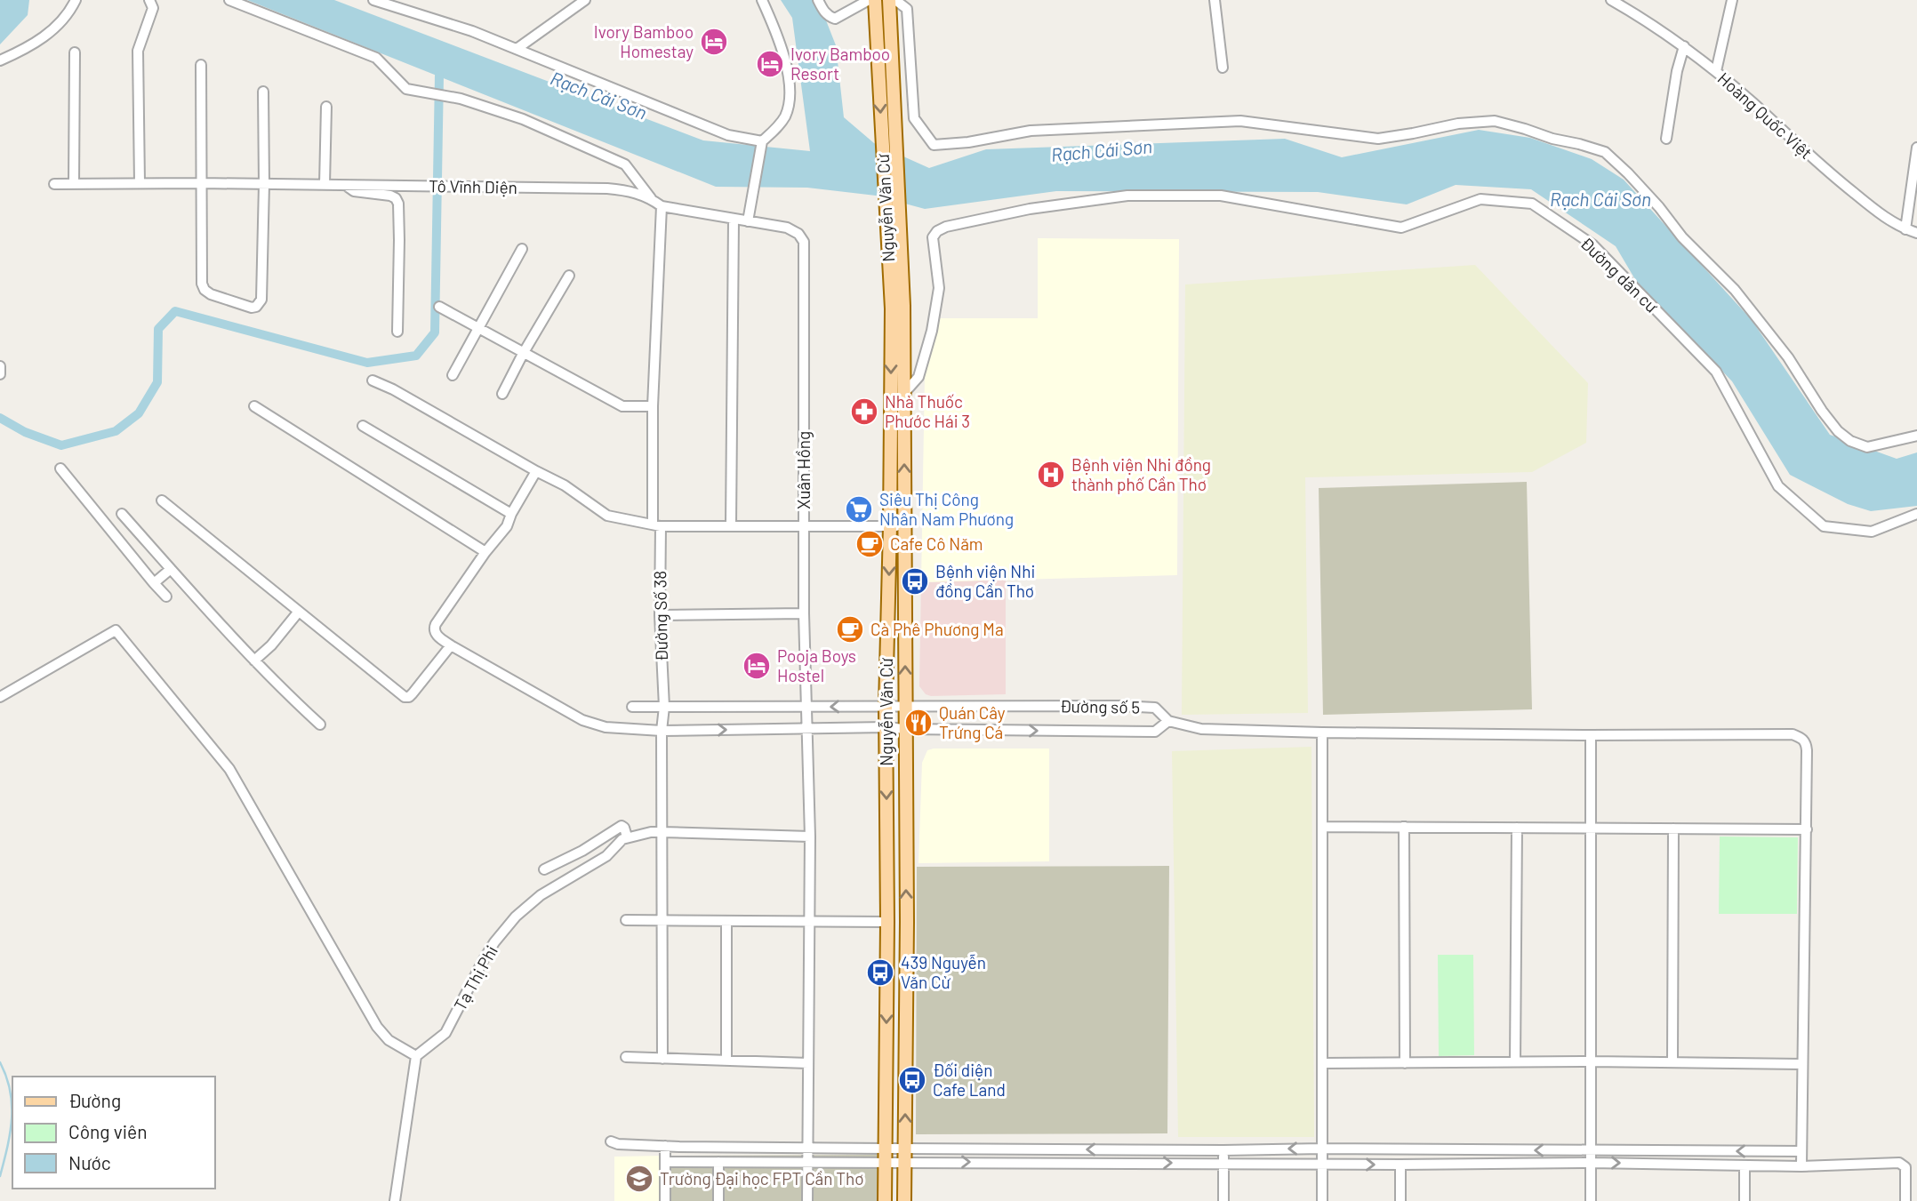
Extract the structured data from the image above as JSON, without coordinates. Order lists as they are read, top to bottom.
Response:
{
  "streets": {
    "main road": ["Nguyễn Văn Cừ"],
    "street": [
      "Hoàng Quốc Việt",
      "Tô Vĩnh Diện",
      "Đường dân cư",
      "Xuân Hồng",
      "Đường Số 38",
      "Đường số 5",
      "Tạ Thị Phi"
    ]
  },
  "crossings": [
    ["Tô Vĩnh Diện", "Xuân Hồng"],
    ["Tô Vĩnh Diện", "Đường Số 38"],
    ["Nguyễn Văn Cừ", "Đường dân cư"],
    ["Nguyễn Văn Cừ", "Đường số 5"],
    ["Xuân Hồng", "Đường số 5"],
    ["Đường Số 38", "Đường số 5"]
  ],
  "water": ["Rạch Cái Sơn"],
  "places": {
    "hotel": ["Ivory Bamboo Homestay", "Ivory Bamboo Resort", "Pooja Boys Hostel"],
    "pharmacy": ["Nhà Thuốc Phước Hái 3"],
    "hospital": ["Bệnh viện Nhi đồng thành phố Cần Thơ"],
    "supermarket": ["Siêu Thị Công Nhân Nam Phương"],
    "cafe": ["Cafe Cô Năm", "Cà Phê Phương Ma"],
    "bus stop": ["Bệnh viện Nhi đồng Cần Thơ", "439 Nguyễn Văn Cừ", "Đối diện Cafe Land"],
    "restaurant": ["Quán Cây Trứng Cá"],
    "school or university": ["Trường Đại học FPT Cần Thơ"]
  },
  "legend": ["Đường", "Công viên", "Nước"]
}
